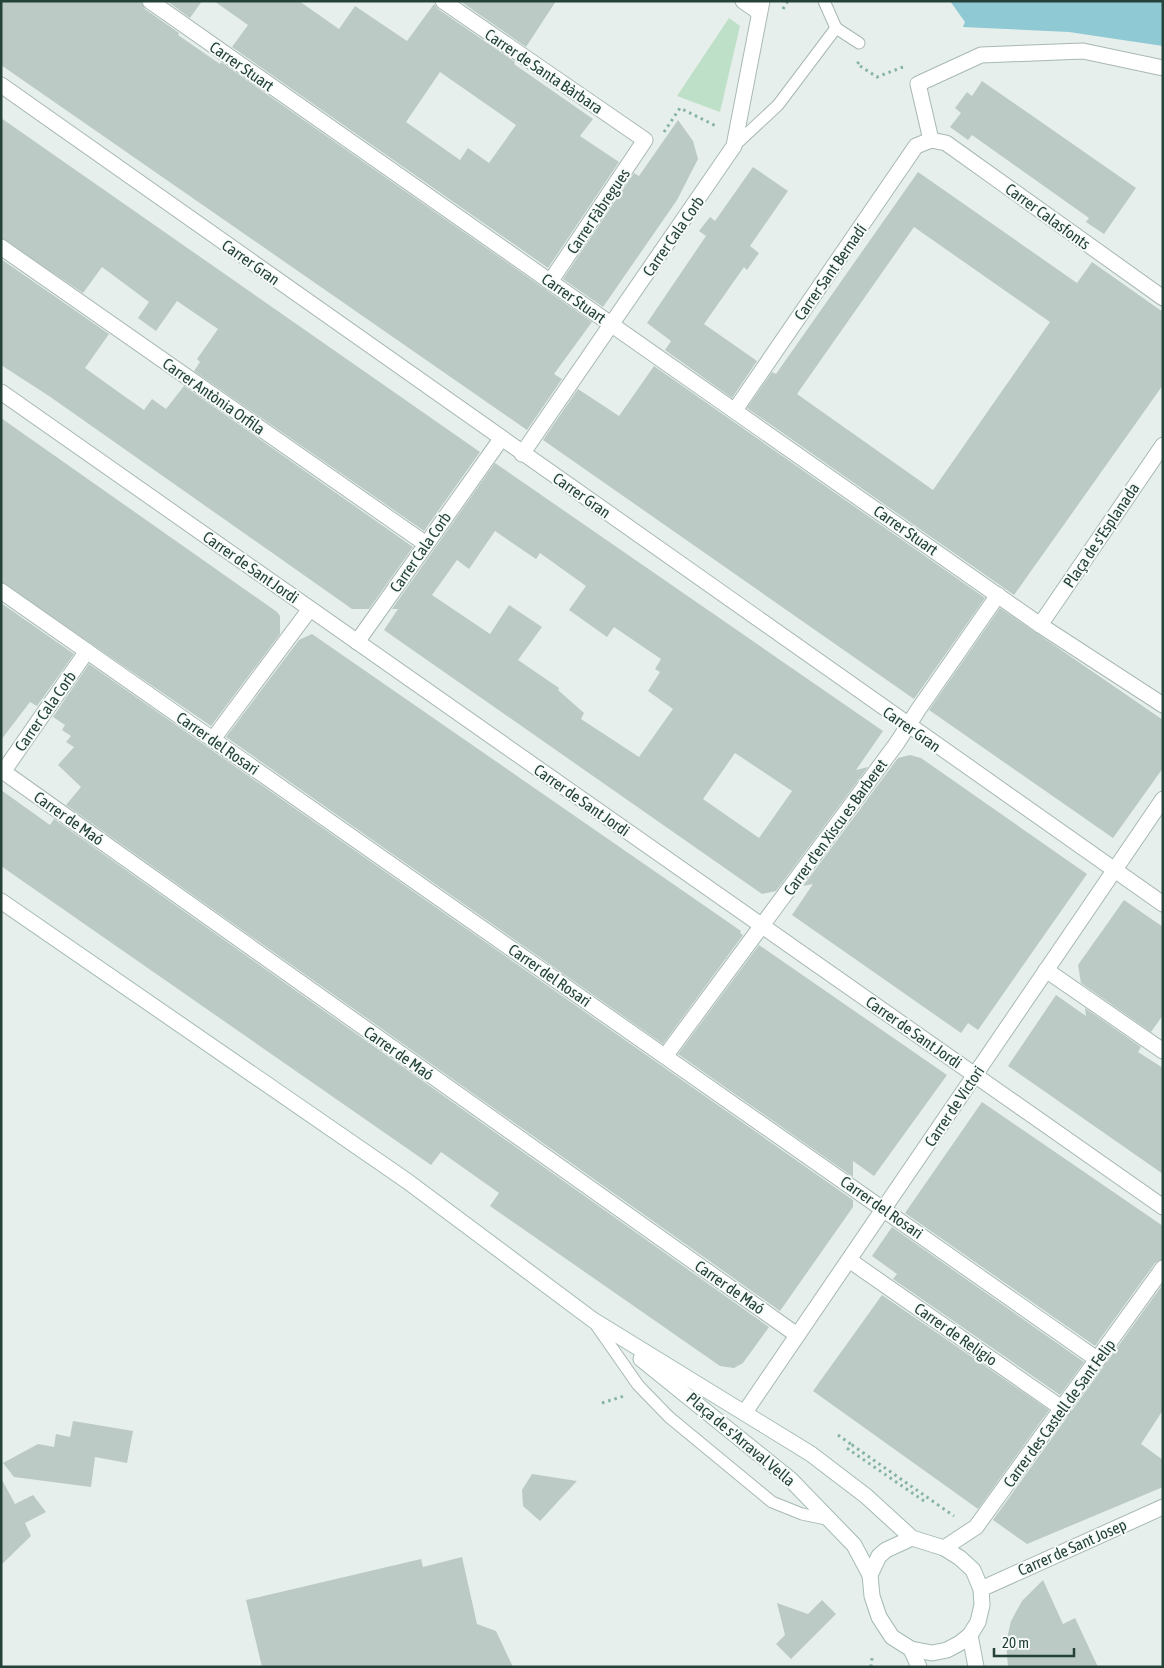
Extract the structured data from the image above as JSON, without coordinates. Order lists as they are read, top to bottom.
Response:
{
  "streets": {
    "street": [
      "Carrer Stuart",
      "Carrer de Santa Bàrbara",
      "Carrer Fàbregues",
      "Carrer Calasfonts",
      "Carrer Cala Corb",
      "Carrer Gran",
      "Carrer Sant Bernadí",
      "Carrer Antònia Orfila",
      "Plaça de s'Esplanada",
      "Carrer de Sant Jordi",
      "Carrer del Rosari",
      "Carrer de Maó",
      "Carrer d'en Xiscu es Barberet",
      "Carrer de Victori",
      "Carrer de Religio",
      "Carrer des Castell de Sant Felip",
      "Plaça de s'Arraval Vella",
      "Carrer de Sant Josep"
    ]
  },
  "crossings": [
    ["Carrer Stuart", "Carrer Fàbregues"],
    ["Carrer Stuart", "Carrer Cala Corb"],
    ["Carrer Stuart", "Carrer Sant Bernadí"],
    ["Carrer Stuart", "Carrer d'en Xiscu es Barberet"],
    ["Carrer de Santa Bàrbara", "Carrer Fàbregues"],
    ["Carrer Calasfonts", "Carrer Sant Bernadí"],
    ["Carrer Cala Corb", "Carrer Gran"],
    ["Carrer Cala Corb", "Carrer Antònia Orfila"],
    ["Carrer Cala Corb", "Carrer de Sant Jordi"],
    ["Carrer Cala Corb", "Carrer del Rosari"],
    ["Carrer Cala Corb", "Carrer de Maó"],
    ["Carrer Gran", "Carrer d'en Xiscu es Barberet"],
    ["Carrer Gran", "Carrer de Victori"],
    ["Carrer de Sant Jordi", "Carrer d'en Xiscu es Barberet"],
    ["Carrer de Sant Jordi", "Carrer de Victori"],
    ["Carrer del Rosari", "Carrer d'en Xiscu es Barberet"],
    ["Carrer del Rosari", "Carrer de Victori"],
    ["Carrer del Rosari", "Carrer des Castell de Sant Felip"],
    ["Carrer de Maó", "Carrer de Victori"],
    ["Carrer de Victori", "Carrer de Religio"],
    ["Carrer de Religio", "Carrer des Castell de Sant Felip"],
    ["Carrer des Castell de Sant Felip", "Plaça de s'Arraval Vella"],
    ["Carrer des Castell de Sant Felip", "Carrer de Sant Josep"],
    ["Plaça de s'Arraval Vella", "Carrer de Sant Josep"]
  ],
  "scale_bar": "20 m"
}
